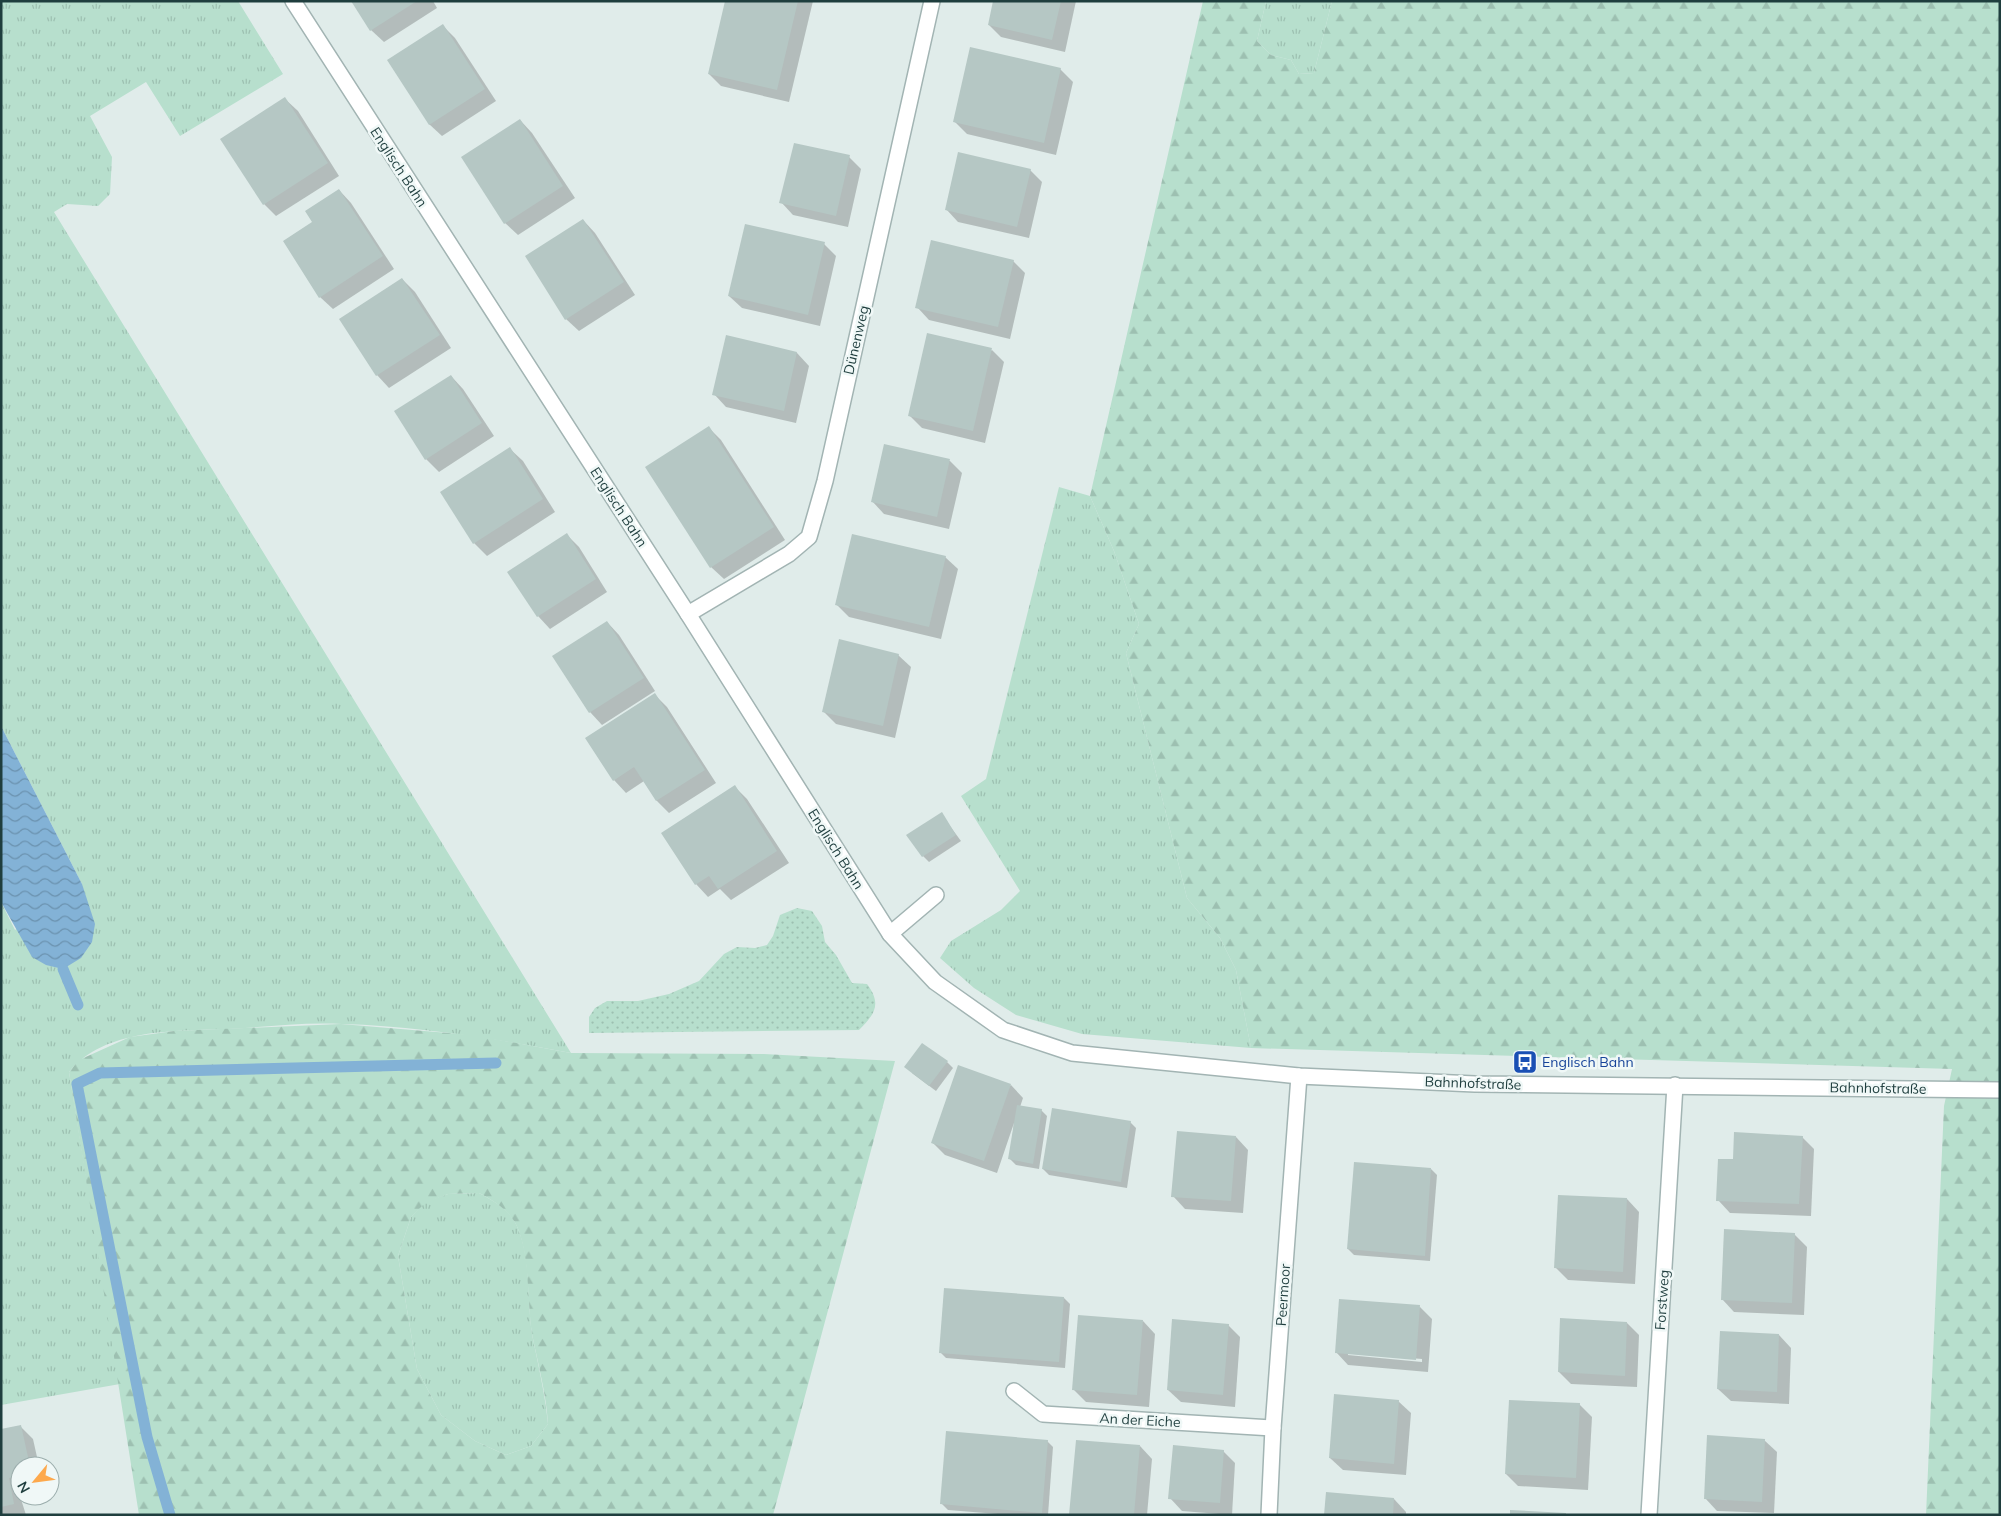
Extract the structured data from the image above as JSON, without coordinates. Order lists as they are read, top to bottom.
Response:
{
  "streets": {
    "street": [
      "Englisch Bahn",
      "Dünenweg",
      "Bahnhofstraße",
      "Peermoor",
      "Forstweg",
      "An der Eiche"
    ]
  },
  "crossings": [
    ["Englisch Bahn", "Dünenweg"],
    ["Englisch Bahn", "Bahnhofstraße"],
    ["Bahnhofstraße", "Peermoor"],
    ["Bahnhofstraße", "Forstweg"],
    ["Peermoor", "An der Eiche"]
  ],
  "places": {
    "bus stop": ["Englisch Bahn"]
  },
  "north": "bottom left"
}
